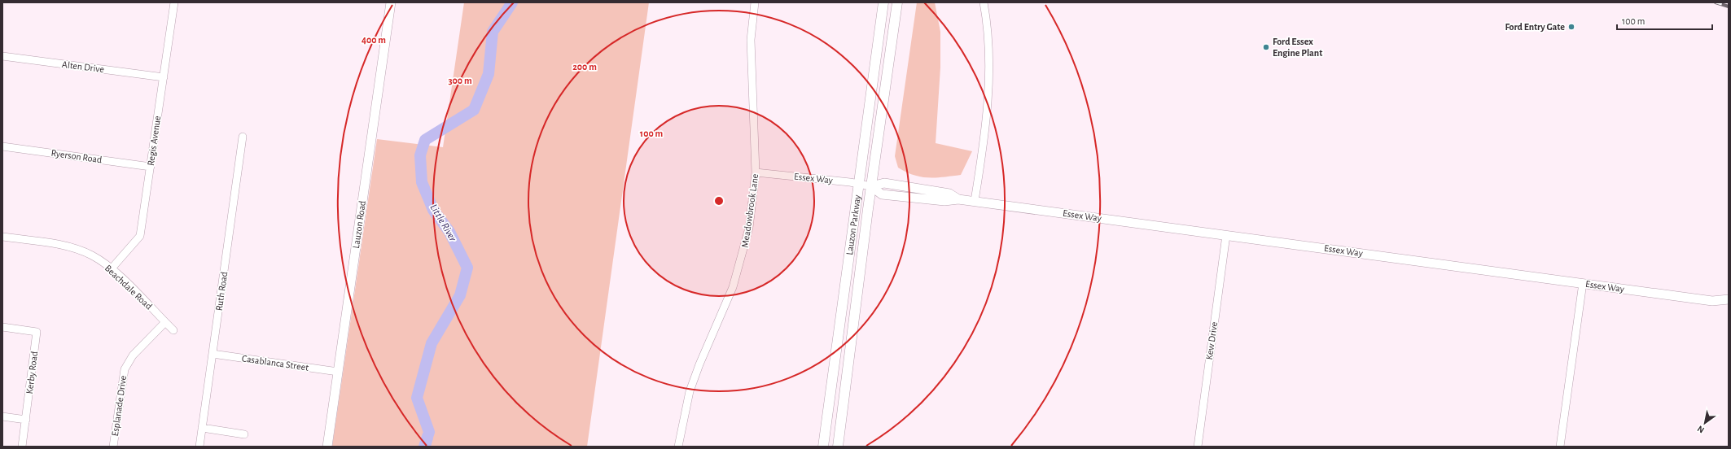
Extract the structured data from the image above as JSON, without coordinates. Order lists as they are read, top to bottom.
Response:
{
  "streets": {
    "main road": ["Lauzon Parkway"],
    "street": [
      "Alten Drive",
      "Regis Avenue",
      "Ryerson Road",
      "Essex Way",
      "Meadowbrook Lane",
      "Lauzon Road",
      "Beachdale Road",
      "Ruth Road",
      "Kew Drive",
      "Casablanca Street",
      "Kerby Road",
      "Esplanade Drive"
    ]
  },
  "crossings": [
    ["Alten Drive", "Regis Avenue"],
    ["Regis Avenue", "Ryerson Road"],
    ["Regis Avenue", "Beachdale Road"],
    ["Essex Way", "Meadowbrook Lane"],
    ["Essex Way", "Lauzon Parkway"],
    ["Essex Way", "Kew Drive"],
    ["Lauzon Road", "Casablanca Street"],
    ["Beachdale Road", "Esplanade Drive"],
    ["Ruth Road", "Casablanca Street"]
  ],
  "water": ["Little River"],
  "places": ["Ford Entry Gate", "Ford Essex Engine Plant"],
  "scale_bar": "100 m",
  "north": "bottom left",
  "rings": [
    "400 m",
    "200 m",
    "300 m",
    "100 m"
  ]
}
